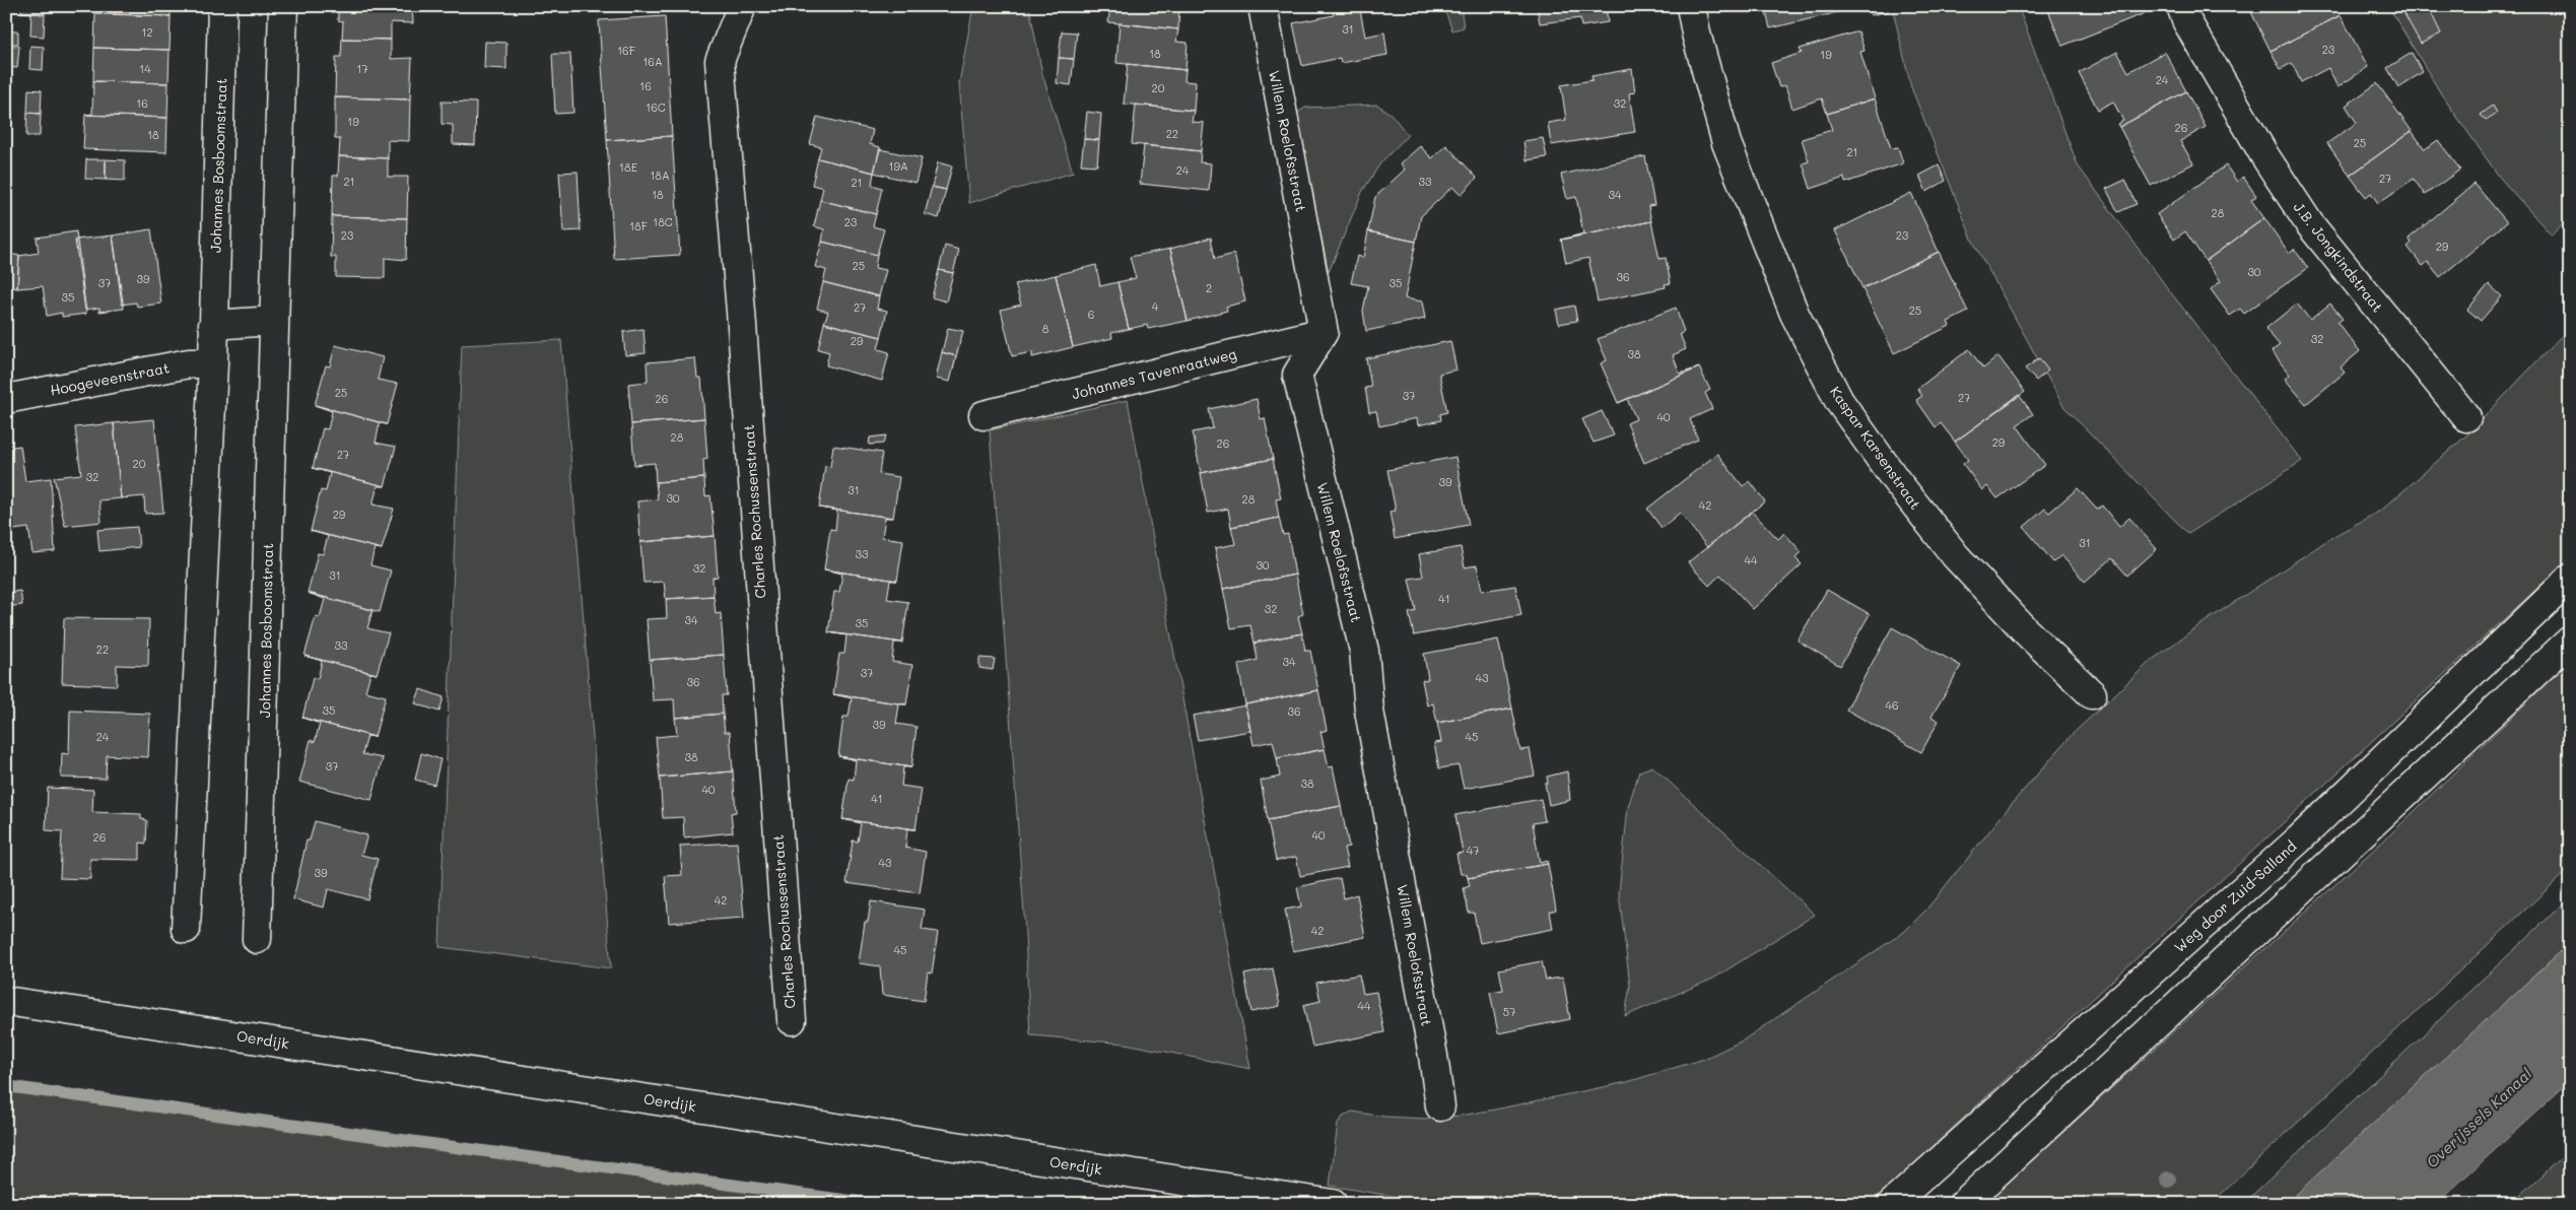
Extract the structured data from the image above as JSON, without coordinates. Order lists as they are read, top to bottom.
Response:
{
  "streets": {
    "street": [
      "Willem Roelofsstraat",
      "Johannes Bosboomstraat",
      "J.B. Jongkindstraat",
      "Johannes Tavenraatweg",
      "Hoogeveenstraat",
      "Kaspar Karsenstraat",
      "Charles Rochussenstraat",
      "Weg door Zuid-Salland",
      "Oerdijk"
    ]
  },
  "crossings": [
    ["Willem Roelofsstraat", "Johannes Tavenraatweg"],
    ["Johannes Bosboomstraat", "Hoogeveenstraat"]
  ],
  "water": ["Overijssels Kanaal"],
  "house_numbers": [
    "31",
    "12",
    "23",
    "16F",
    "18",
    "19",
    "16A",
    "14",
    "17",
    "24",
    "16",
    "20",
    "16",
    "32",
    "16C",
    "19",
    "26",
    "22",
    "18",
    "25",
    "21",
    "19A",
    "18E",
    "24",
    "18A",
    "27",
    "21",
    "33",
    "21",
    "18",
    "34",
    "28",
    "18C",
    "23",
    "18F",
    "23",
    "23",
    "29",
    "25",
    "30",
    "36",
    "39",
    "37",
    "35",
    "2",
    "35",
    "4",
    "27",
    "25",
    "6",
    "8",
    "32",
    "29",
    "38",
    "25",
    "37",
    "27",
    "26",
    "40",
    "28",
    "29",
    "26",
    "27",
    "20",
    "32",
    "39",
    "31",
    "30",
    "28",
    "42",
    "29",
    "31",
    "33",
    "44",
    "30",
    "32",
    "31",
    "41",
    "32",
    "34",
    "35",
    "33",
    "22",
    "34",
    "37",
    "43",
    "36",
    "46",
    "35",
    "36",
    "39",
    "24",
    "45",
    "38",
    "37",
    "38",
    "40",
    "41",
    "40",
    "26",
    "47",
    "43",
    "39",
    "42",
    "42",
    "45",
    "44",
    "57"
  ]
}
